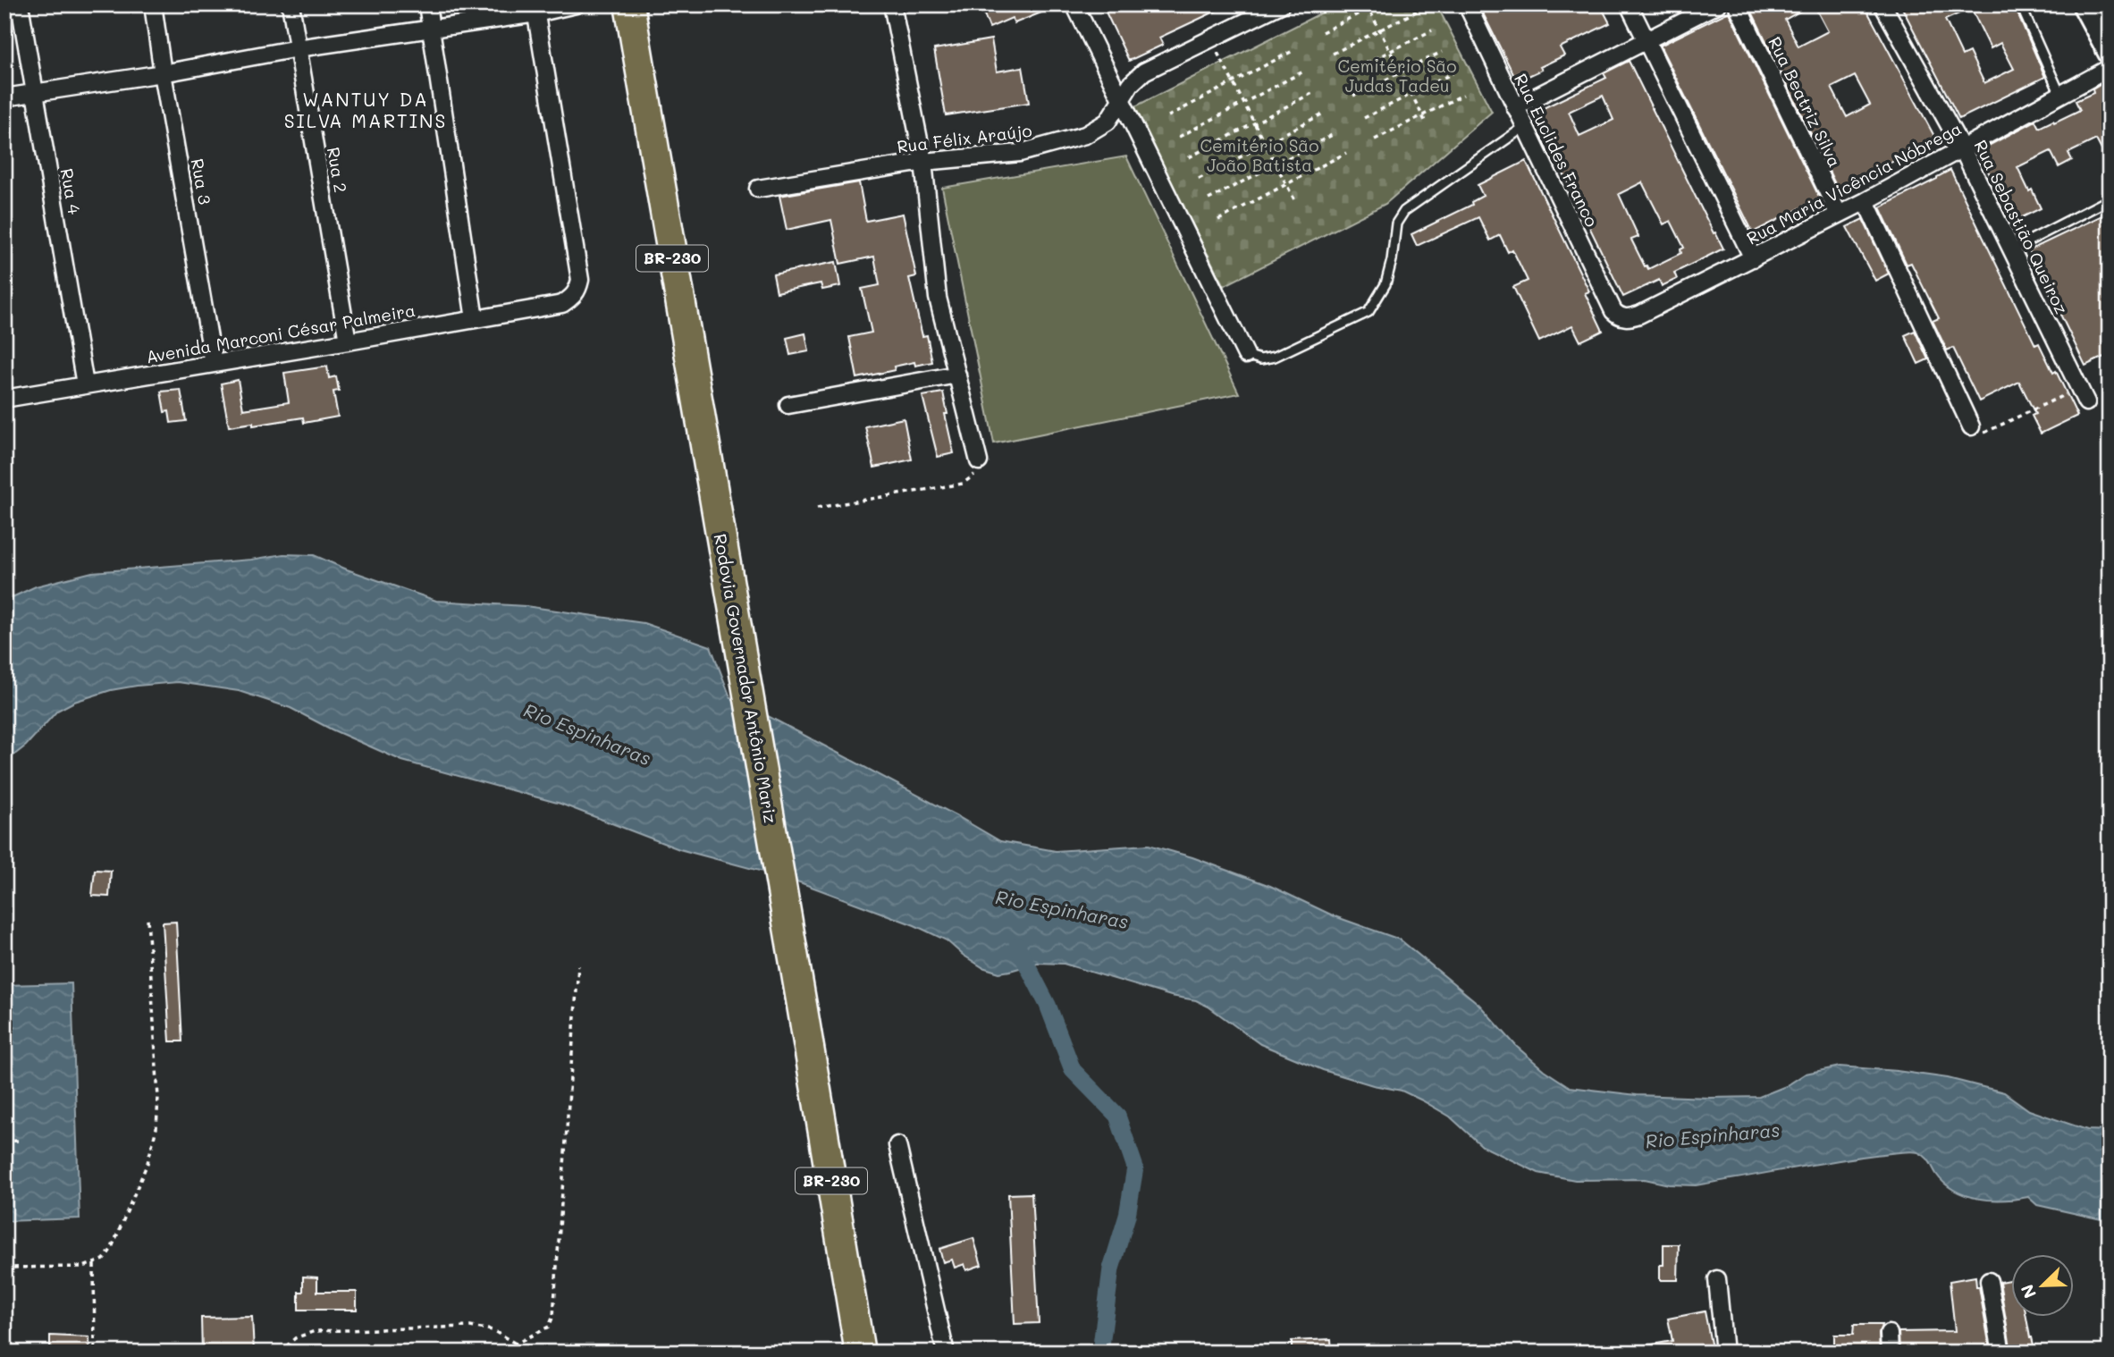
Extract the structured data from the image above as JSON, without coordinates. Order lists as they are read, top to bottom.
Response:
{
  "streets": {
    "highway": ["BR-230", "Rodovia Governador Antônio Mariz"],
    "street": [
      "Rua Beatriz Silva",
      "Rua Félix Araújo",
      "Rua Euclides Franco",
      "Rua 2",
      "Rua 3",
      "Rua Maria Vicência Nóbrega",
      "Rua 4",
      "Rua Sebastião Queiroz",
      "Avenida Marconi César Palmeira"
    ]
  },
  "crossings": [
    ["Rua Beatriz Silva", "Rua Maria Vicência Nóbrega"],
    ["Rua Euclides Franco", "Rua Maria Vicência Nóbrega"],
    ["Rua 2", "Avenida Marconi César Palmeira"],
    ["Rua 3", "Avenida Marconi César Palmeira"],
    ["Rua Maria Vicência Nóbrega", "Rua Sebastião Queiroz"],
    ["Rua 4", "Avenida Marconi César Palmeira"]
  ],
  "districts": ["WANTUY DA SILVA MARTINS"],
  "water": ["Rio Espinharas"],
  "parks": ["Cemitério São Judas Tadeu", "Cemitério São João Batista"],
  "north": "bottom left"
}
